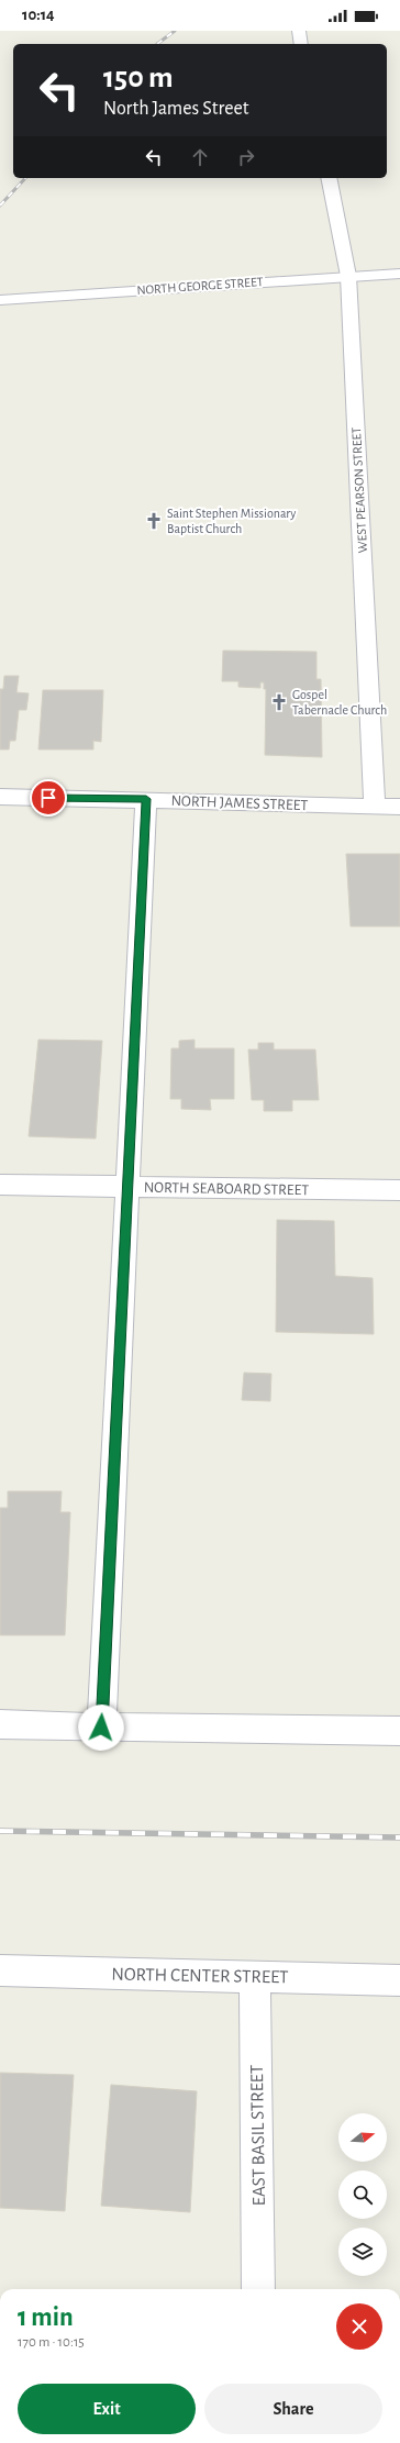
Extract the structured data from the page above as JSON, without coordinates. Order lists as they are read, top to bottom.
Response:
{
  "streets": {
    "street": [
      "NORTH GEORGE STREET",
      "WEST PEARSON STREET",
      "NORTH JAMES STREET",
      "NORTH SEABOARD STREET",
      "NORTH CENTER STREET",
      "EAST BASIL STREET"
    ]
  },
  "crossings": [
    ["NORTH GEORGE STREET", "WEST PEARSON STREET"],
    ["WEST PEARSON STREET", "NORTH JAMES STREET"],
    ["NORTH CENTER STREET", "EAST BASIL STREET"]
  ],
  "places": {
    "church": ["Saint Stephen Missionary Baptist Church", "Gospel Tabernacle Church"]
  },
  "north": "right",
  "page": {
    "status": "10:14",
    "turn": ["150 m", "North James Street"],
    "heading": ["1 min", "170 m · 10:15"],
    "buttons": ["Exit", "Share"]
  }
}
